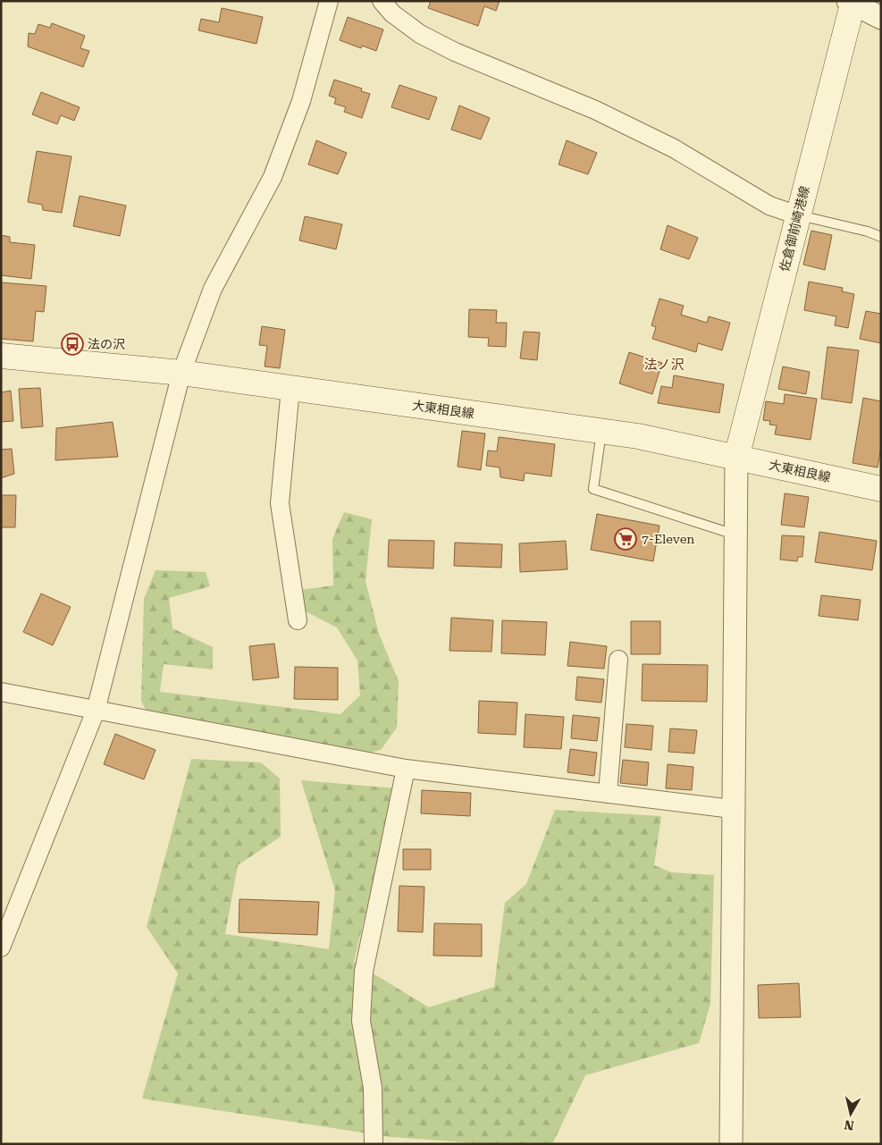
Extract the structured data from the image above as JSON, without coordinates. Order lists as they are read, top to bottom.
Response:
{
  "streets": {
    "main road": ["佐倉御前崎港線", "大東相良線"]
  },
  "crossings": [
    ["佐倉御前崎港線", "大東相良線"]
  ],
  "districts": ["法ノ沢"],
  "places": {
    "bus stop": ["法の沢"],
    "supermarket": ["7-Eleven"]
  },
  "north": "bottom"
}
